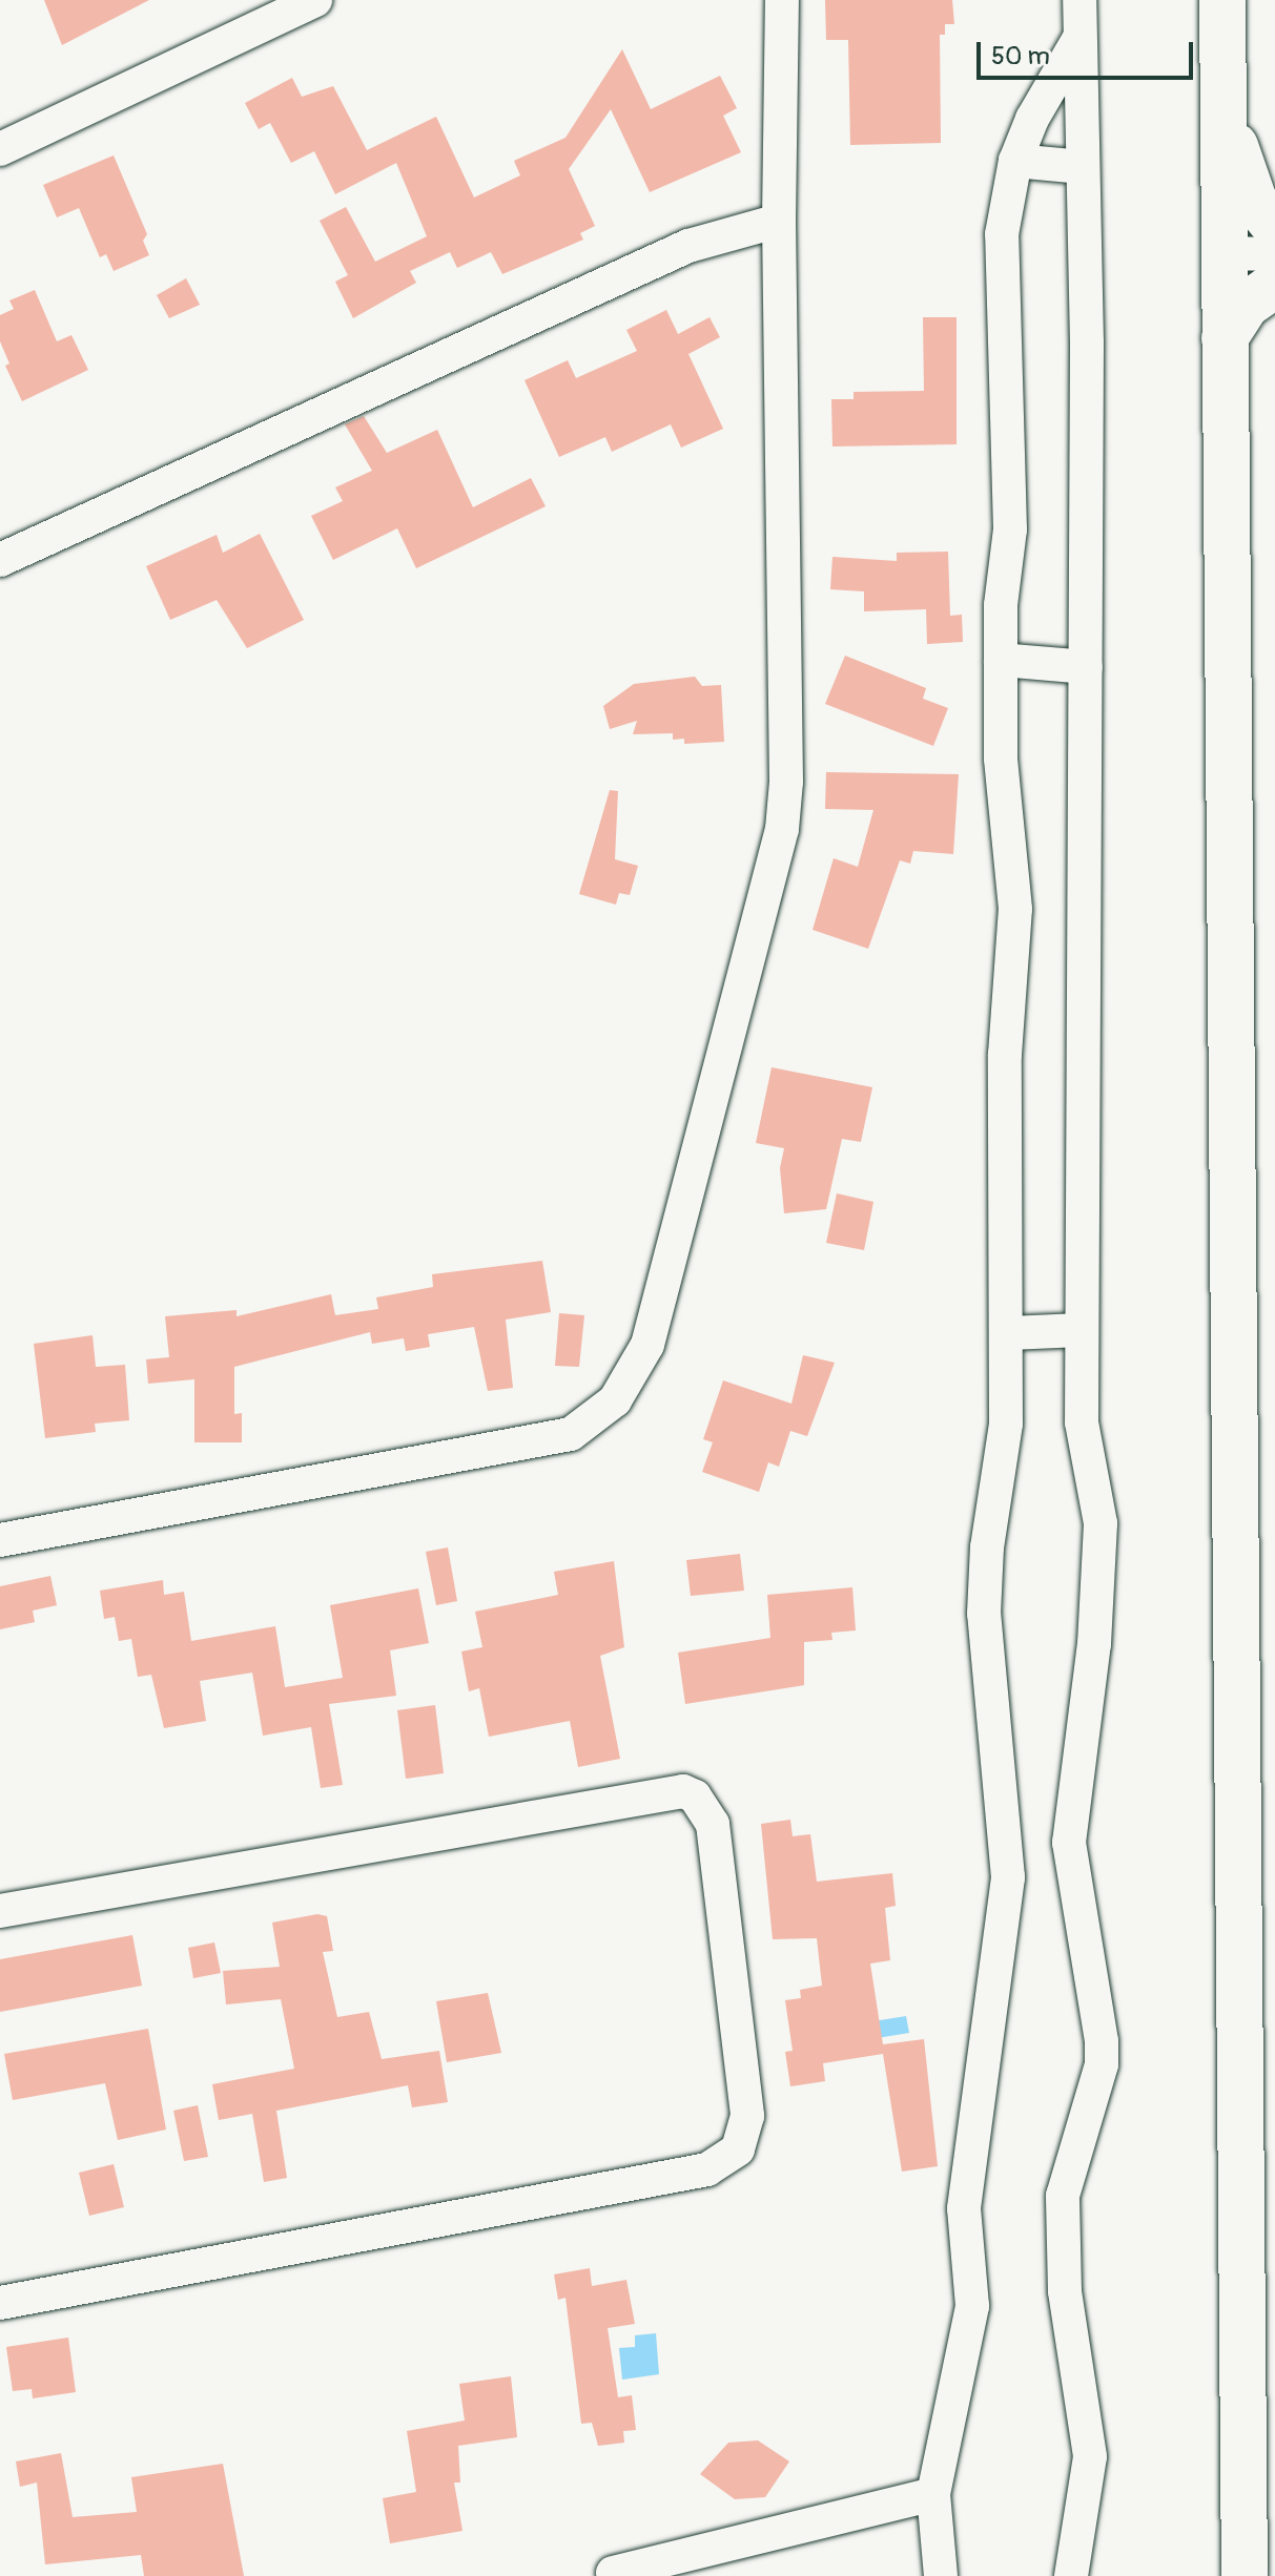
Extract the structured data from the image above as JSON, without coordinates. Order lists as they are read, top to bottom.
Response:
{
  "scale_bar": "50 m"
}
